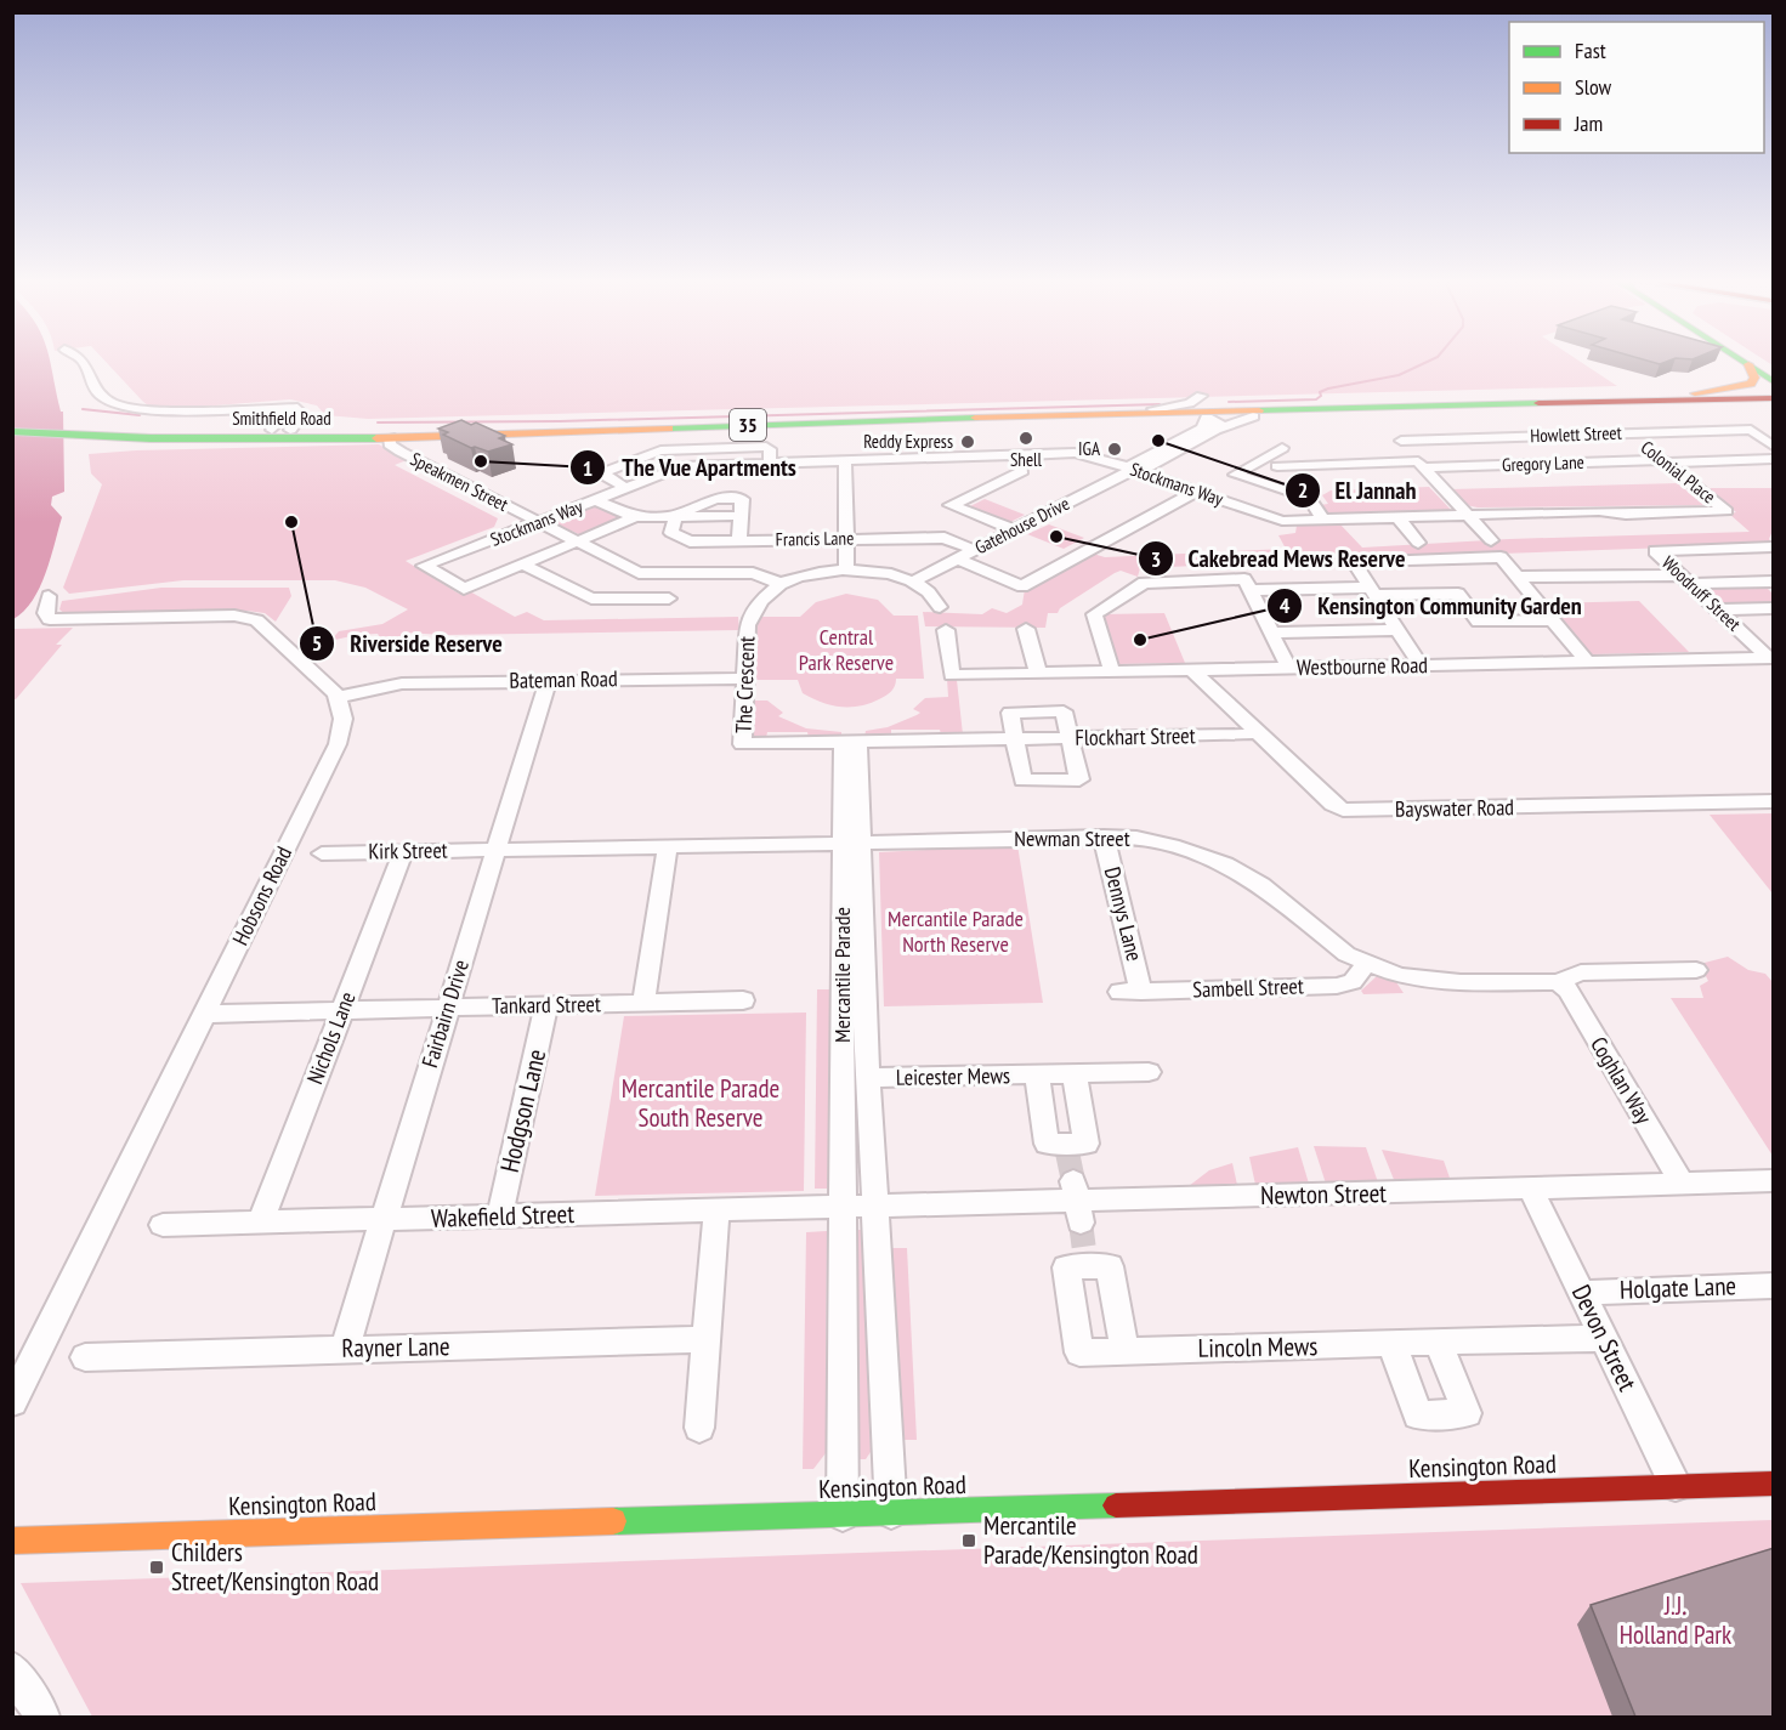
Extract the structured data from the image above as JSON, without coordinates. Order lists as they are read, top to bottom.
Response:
{
  "streets": {
    "main road": ["Smithfield Road", "35", "Kensington Road"],
    "street": [
      "Howlett Street",
      "Gregory Lane",
      "Colonial Place",
      "Speakmen Street",
      "Stockmans Way",
      "Gatehouse Drive",
      "Francis Lane",
      "Woodruff Street",
      "Westbourne Road",
      "Bateman Road",
      "The Crescent",
      "Flockhart Street",
      "Bayswater Road",
      "Newman Street",
      "Kirk Street",
      "Hobsons Road",
      "Dennys Lane",
      "Mercantile Parade",
      "Sambell Street",
      "Tankard Street",
      "Fairbairn Drive",
      "Nichols Lane",
      "Leicester Mews",
      "Coghlan Way",
      "Hodgson Lane",
      "Newton Street",
      "Wakefield Street",
      "Holgate Lane",
      "Devon Street",
      "Rayner Lane",
      "Lincoln Mews"
    ]
  },
  "crossings": [
    ["Smithfield Road", "Speakmen Street"],
    ["Smithfield Road", "Gatehouse Drive"],
    ["Howlett Street", "Gregory Lane"],
    ["Howlett Street", "Colonial Place"],
    ["Gregory Lane", "Colonial Place"],
    ["Gregory Lane", "Stockmans Way"],
    ["Colonial Place", "Stockmans Way"],
    ["Speakmen Street", "Stockmans Way"],
    ["Speakmen Street", "The Crescent"],
    ["Stockmans Way", "Gatehouse Drive"],
    ["Gatehouse Drive", "Francis Lane"],
    ["Gatehouse Drive", "The Crescent"],
    ["Woodruff Street", "Westbourne Road"],
    ["Westbourne Road", "Bayswater Road"],
    ["Bateman Road", "The Crescent"],
    ["Bateman Road", "Hobsons Road"],
    ["Bateman Road", "Fairbairn Drive"],
    ["The Crescent", "Flockhart Street"],
    ["The Crescent", "Mercantile Parade"],
    ["Flockhart Street", "Bayswater Road"],
    ["Newman Street", "Kirk Street"],
    ["Newman Street", "Dennys Lane"],
    ["Newman Street", "Mercantile Parade"],
    ["Newman Street", "Sambell Street"],
    ["Newman Street", "Fairbairn Drive"],
    ["Newman Street", "Coghlan Way"],
    ["Kirk Street", "Fairbairn Drive"],
    ["Kirk Street", "Nichols Lane"],
    ["Hobsons Road", "Tankard Street"],
    ["Dennys Lane", "Sambell Street"],
    ["Mercantile Parade", "Leicester Mews"],
    ["Mercantile Parade", "Newton Street"],
    ["Mercantile Parade", "Wakefield Street"],
    ["Mercantile Parade", "Kensington Road"],
    ["Tankard Street", "Fairbairn Drive"],
    ["Tankard Street", "Nichols Lane"],
    ["Tankard Street", "Hodgson Lane"],
    ["Fairbairn Drive", "Wakefield Street"],
    ["Fairbairn Drive", "Rayner Lane"],
    ["Nichols Lane", "Wakefield Street"],
    ["Coghlan Way", "Newton Street"],
    ["Hodgson Lane", "Wakefield Street"],
    ["Newton Street", "Devon Street"],
    ["Holgate Lane", "Devon Street"],
    ["Devon Street", "Lincoln Mews"],
    ["Devon Street", "Kensington Road"]
  ],
  "parks": [
    "Central Park Reserve",
    "Mercantile Parade North Reserve",
    "Mercantile Parade South Reserve",
    "J.J. Holland Park"
  ],
  "places": {
    "other": [
      "Shell",
      "El Jannah",
      "Reddy Express",
      "IGA",
      "The Vue Apartments",
      "Riverside Reserve",
      "Cakebread Mews Reserve",
      "Kensington Community Garden"
    ],
    "transit": ["Mercantile Parade/Kensington Road", "Childers Street/Kensington Road"]
  },
  "legend": ["Fast", "Slow", "Jam"]
}
